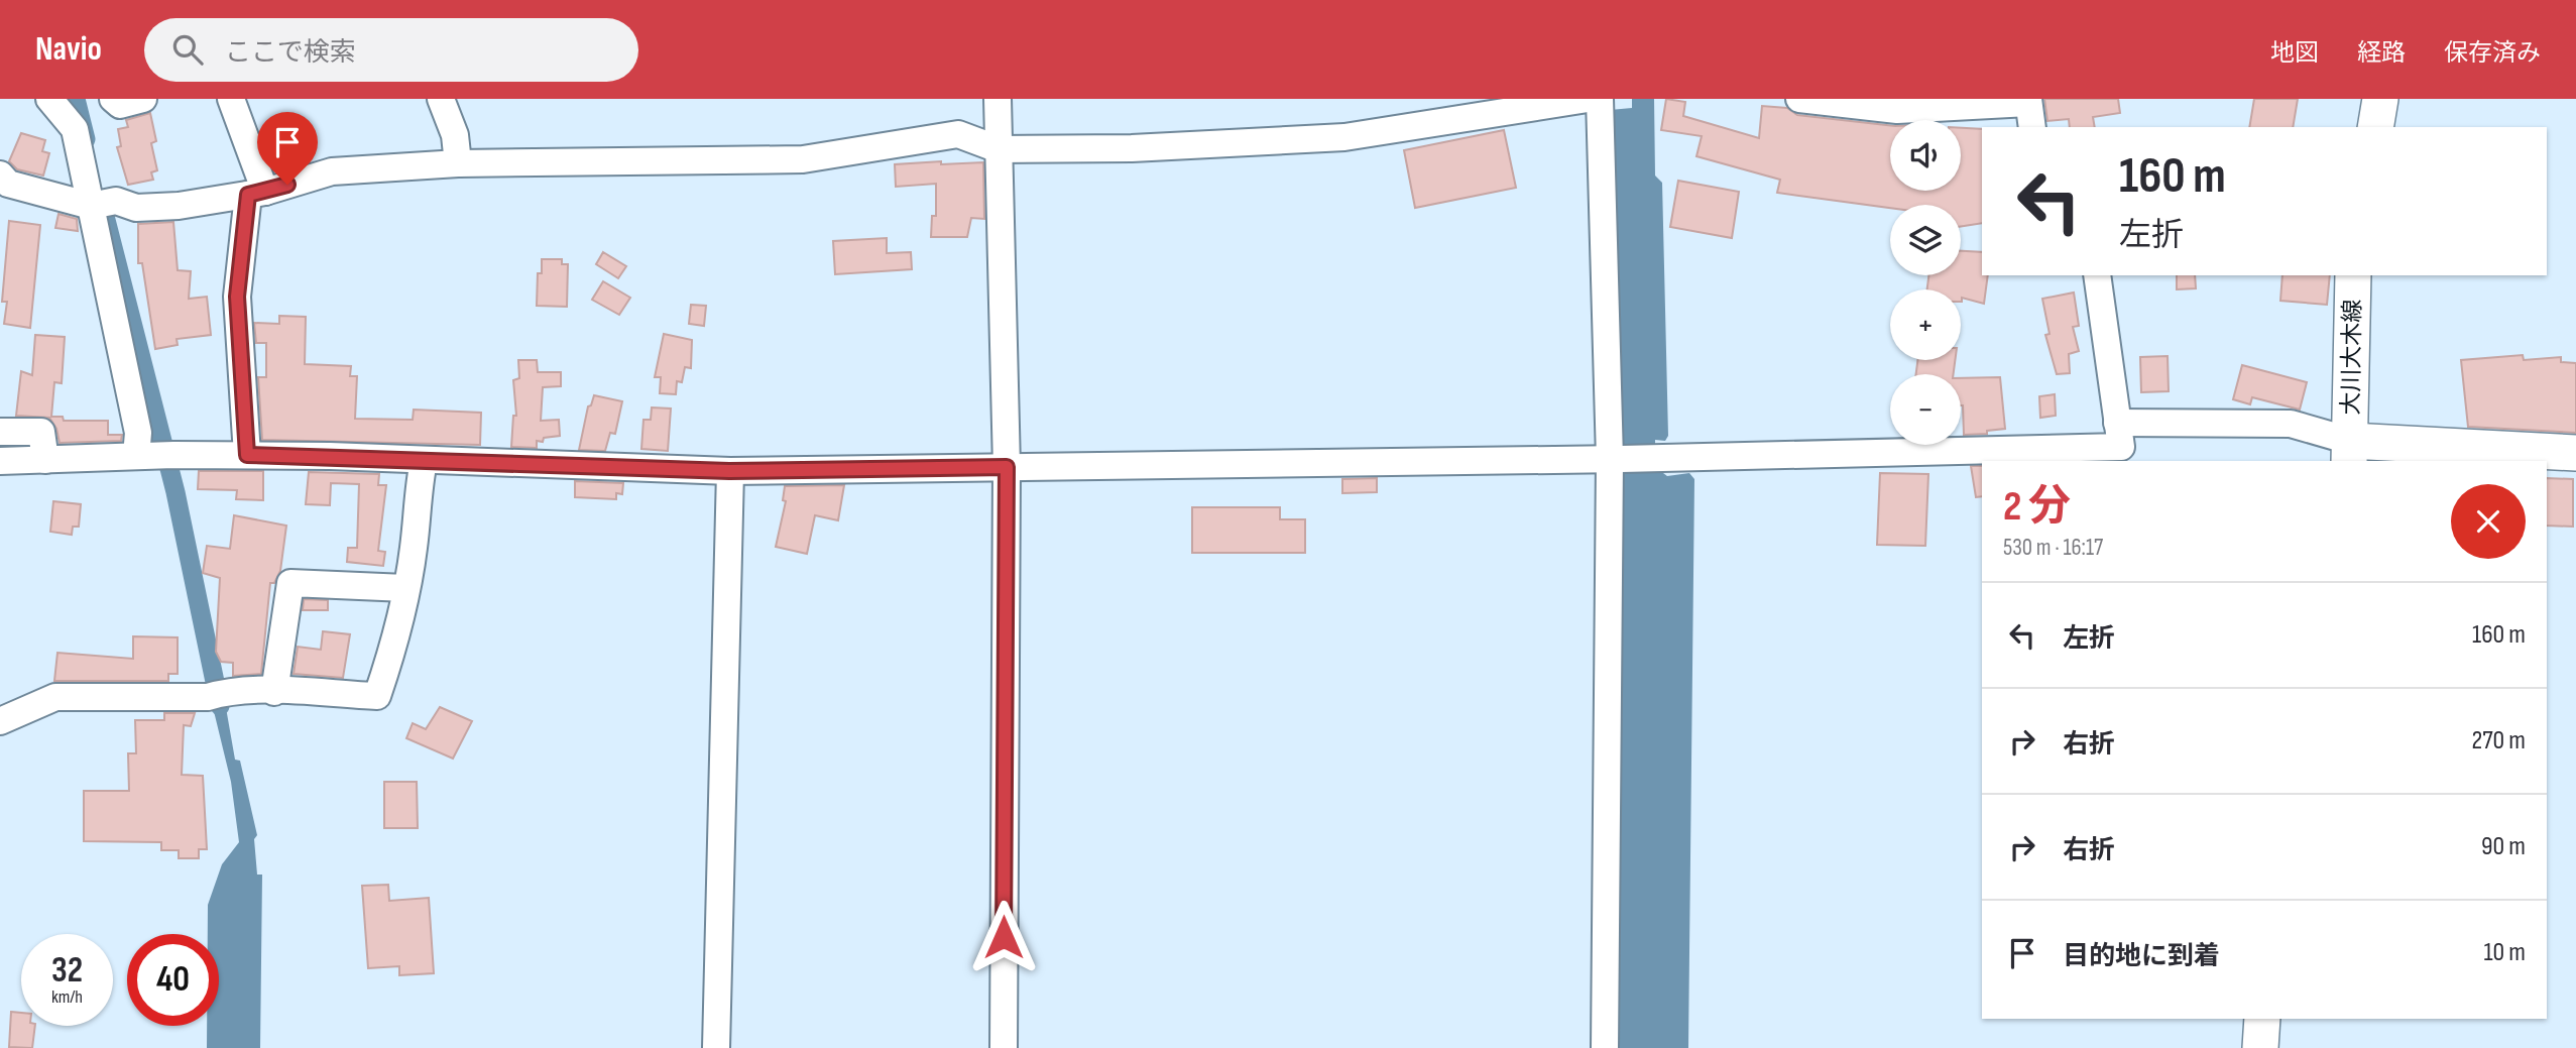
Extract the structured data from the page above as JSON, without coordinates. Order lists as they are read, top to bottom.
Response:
{
  "streets": {
    "main road": ["大川大木線"]
  },
  "page": {
    "header": "Navio",
    "search": "ここで検索",
    "nav": ["地図", "経路", "保存済み"],
    "map_buttons": ["+", "−"],
    "turn": ["160 m", "左折"],
    "heading": ["2 分", "530 m · 16:17"],
    "list": [
      {
        "name": "左折",
        "value": "160 m"
      },
      {
        "name": "右折",
        "value": "270 m"
      },
      {
        "name": "右折",
        "value": "90 m"
      },
      {
        "name": "目的地に到着",
        "value": "10 m"
      }
    ],
    "speed": "32 km/h",
    "limit": "40"
  }
}
